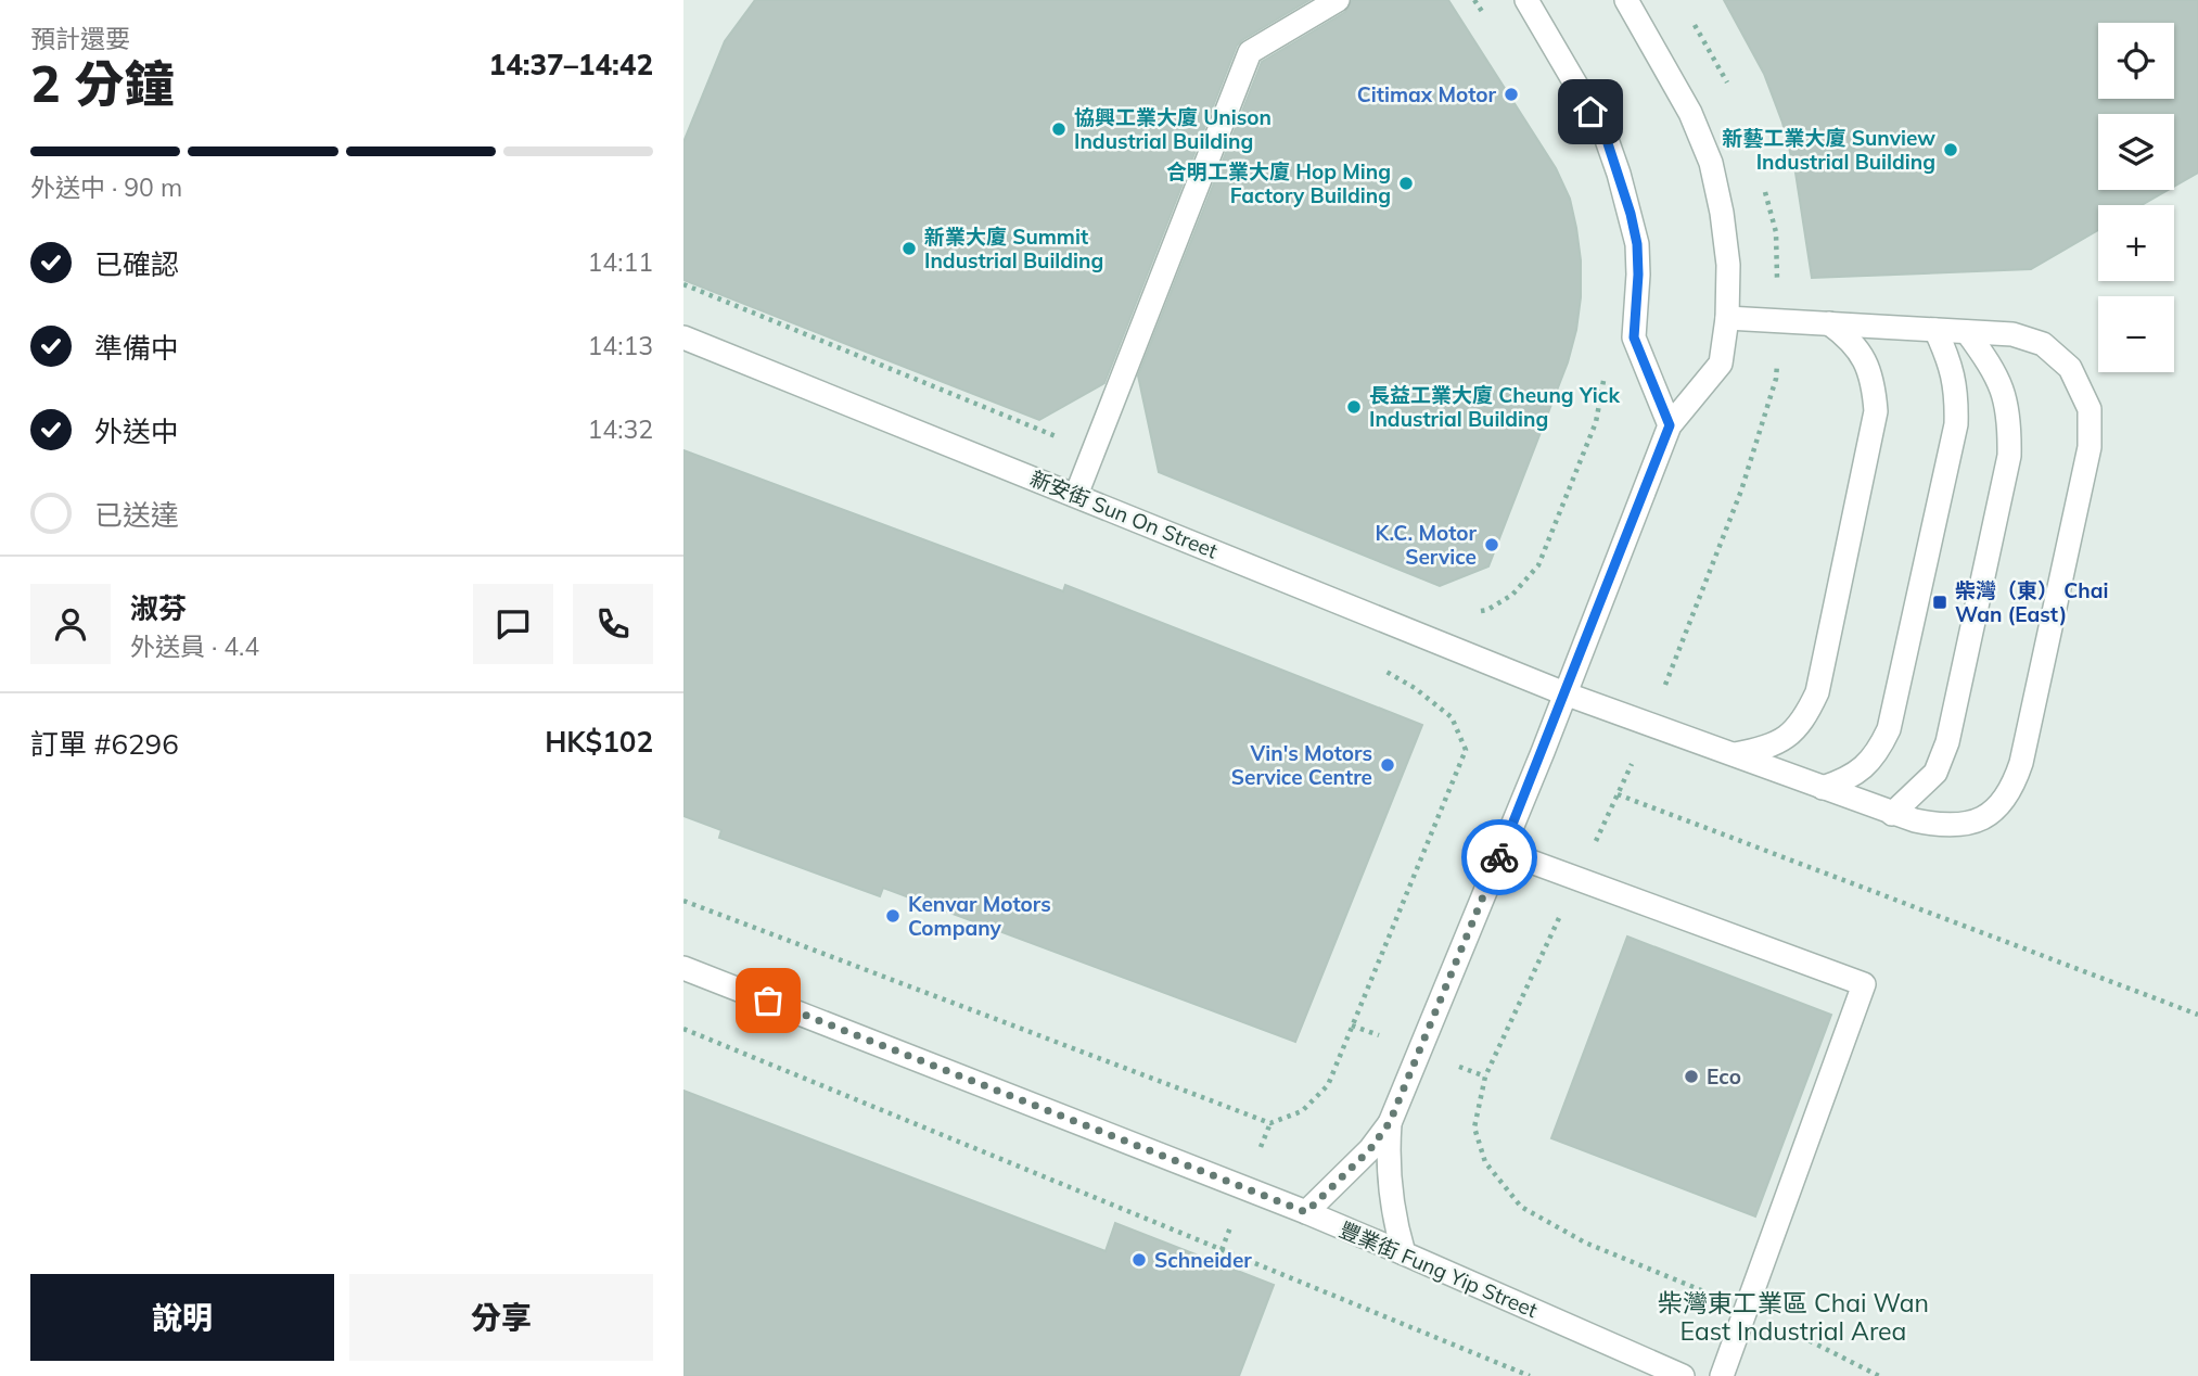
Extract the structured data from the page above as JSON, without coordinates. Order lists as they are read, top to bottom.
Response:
{
  "streets": {
    "street": ["新安街 Sun On Street", "豐業街 Fung Yip Street"]
  },
  "districts": ["柴灣東工業區 Chai Wan East Industrial Area"],
  "places": {
    "other": [
      "Citimax Motor",
      "協興工業大廈 Unison Industrial Building",
      "新藝工業大廈 Sunview Industrial Building",
      "合明工業大廈 Hop Ming Factory Building",
      "新業大廈 Summit Industrial Building",
      "長益工業大廈 Cheung Yick Industrial Building",
      "K.C. Motor Service",
      "Vin's Motors Service Centre",
      "Kenvar Motors Company",
      "Eco",
      "Schneider"
    ],
    "transit": ["柴灣（東） Chai Wan (East)"]
  },
  "page": {
    "heading": ["2 分鐘", "預計還要", "14:37–14:42"],
    "panel": [
      "淑芬",
      "外送員 · 4.4",
      "訂單 #6296",
      "HK$102"
    ],
    "map_buttons": ["+", "−"],
    "bar": "外送中 · 90 m",
    "list": [
      ["已確認", "14:11"],
      ["準備中", "14:13"],
      ["外送中", "14:32"],
      "已送達"
    ],
    "buttons": ["說明", "分享"]
  }
}
